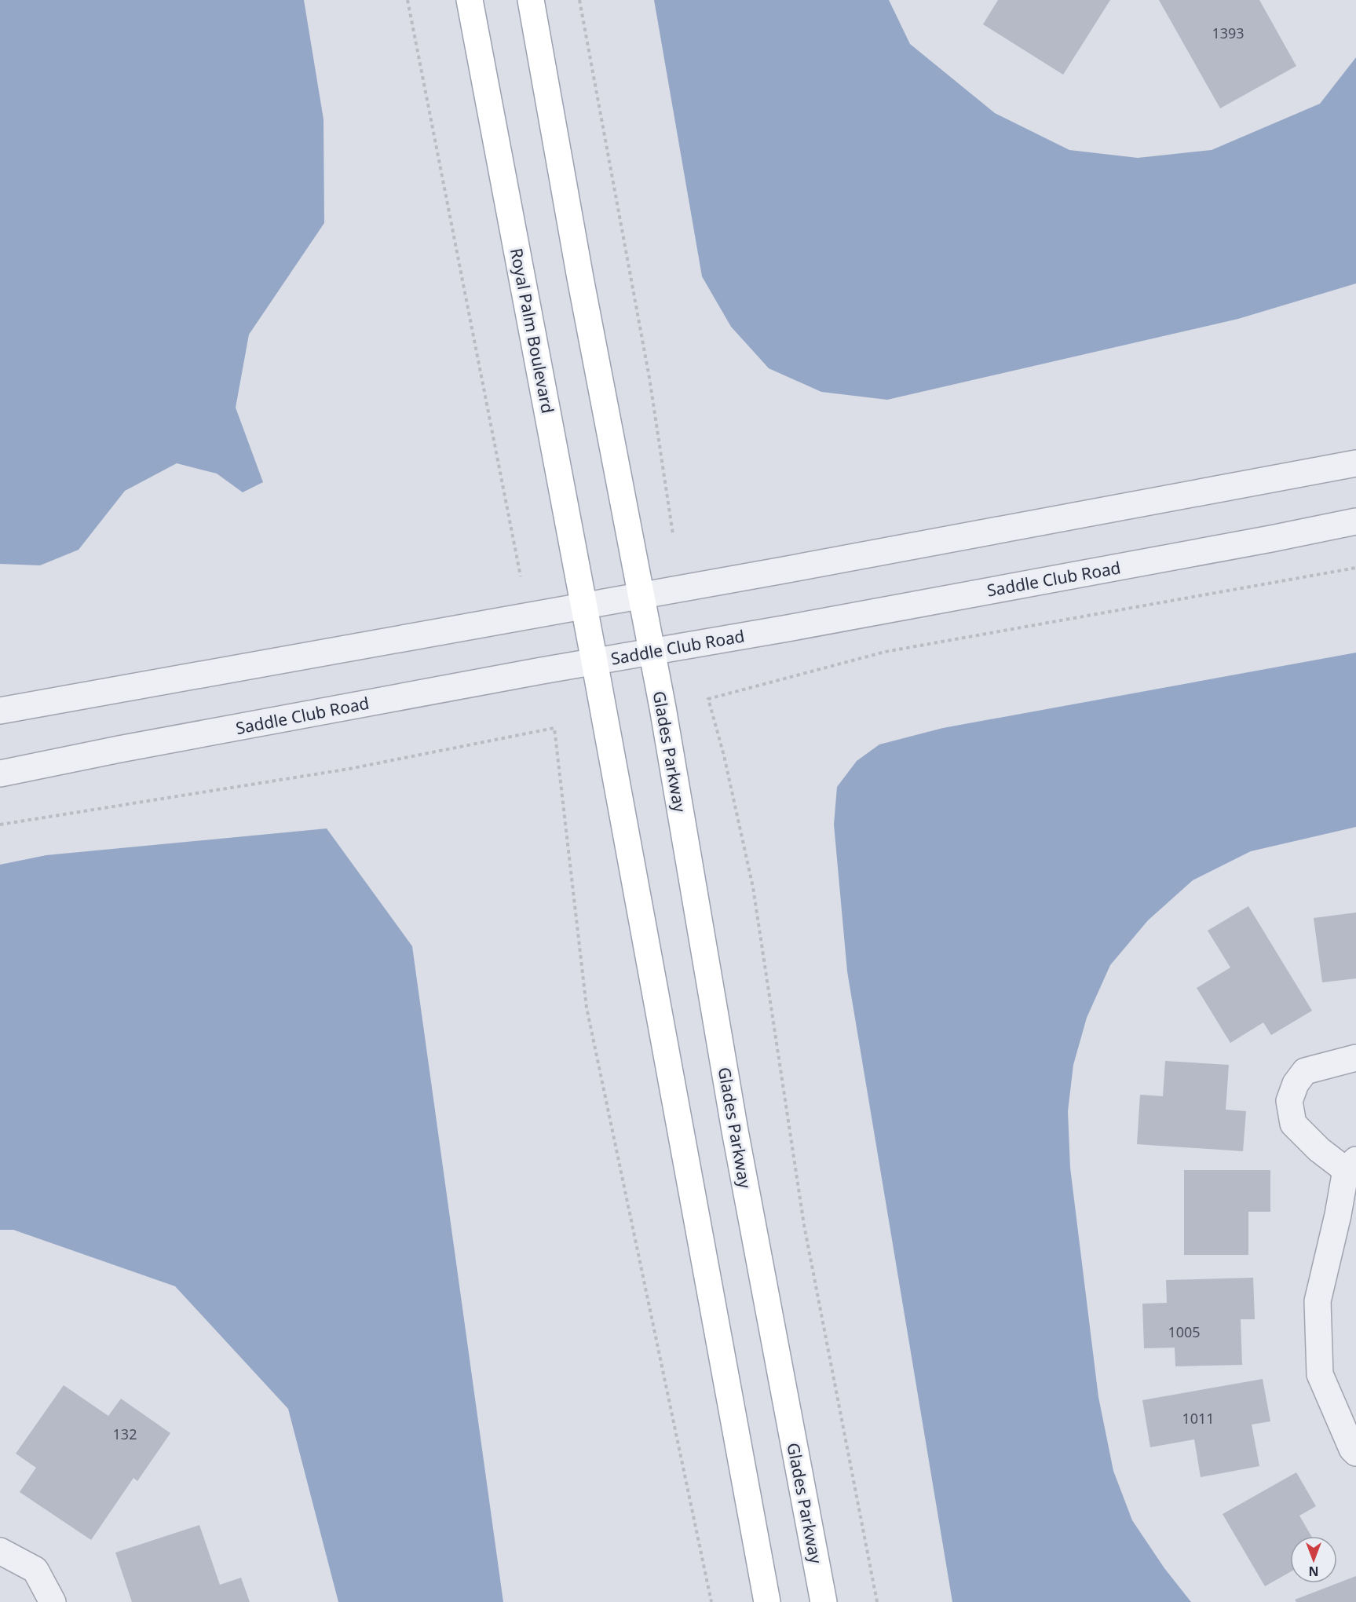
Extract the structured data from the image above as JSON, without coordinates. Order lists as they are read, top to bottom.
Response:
{
  "streets": {
    "main road": ["Royal Palm Boulevard", "Glades Parkway"],
    "street": ["Saddle Club Road"]
  },
  "crossings": [
    ["Royal Palm Boulevard", "Saddle Club Road"],
    ["Saddle Club Road", "Glades Parkway"]
  ],
  "house_numbers": [
    "1393",
    "1005",
    "1011",
    "132"
  ],
  "north": "bottom"
}
